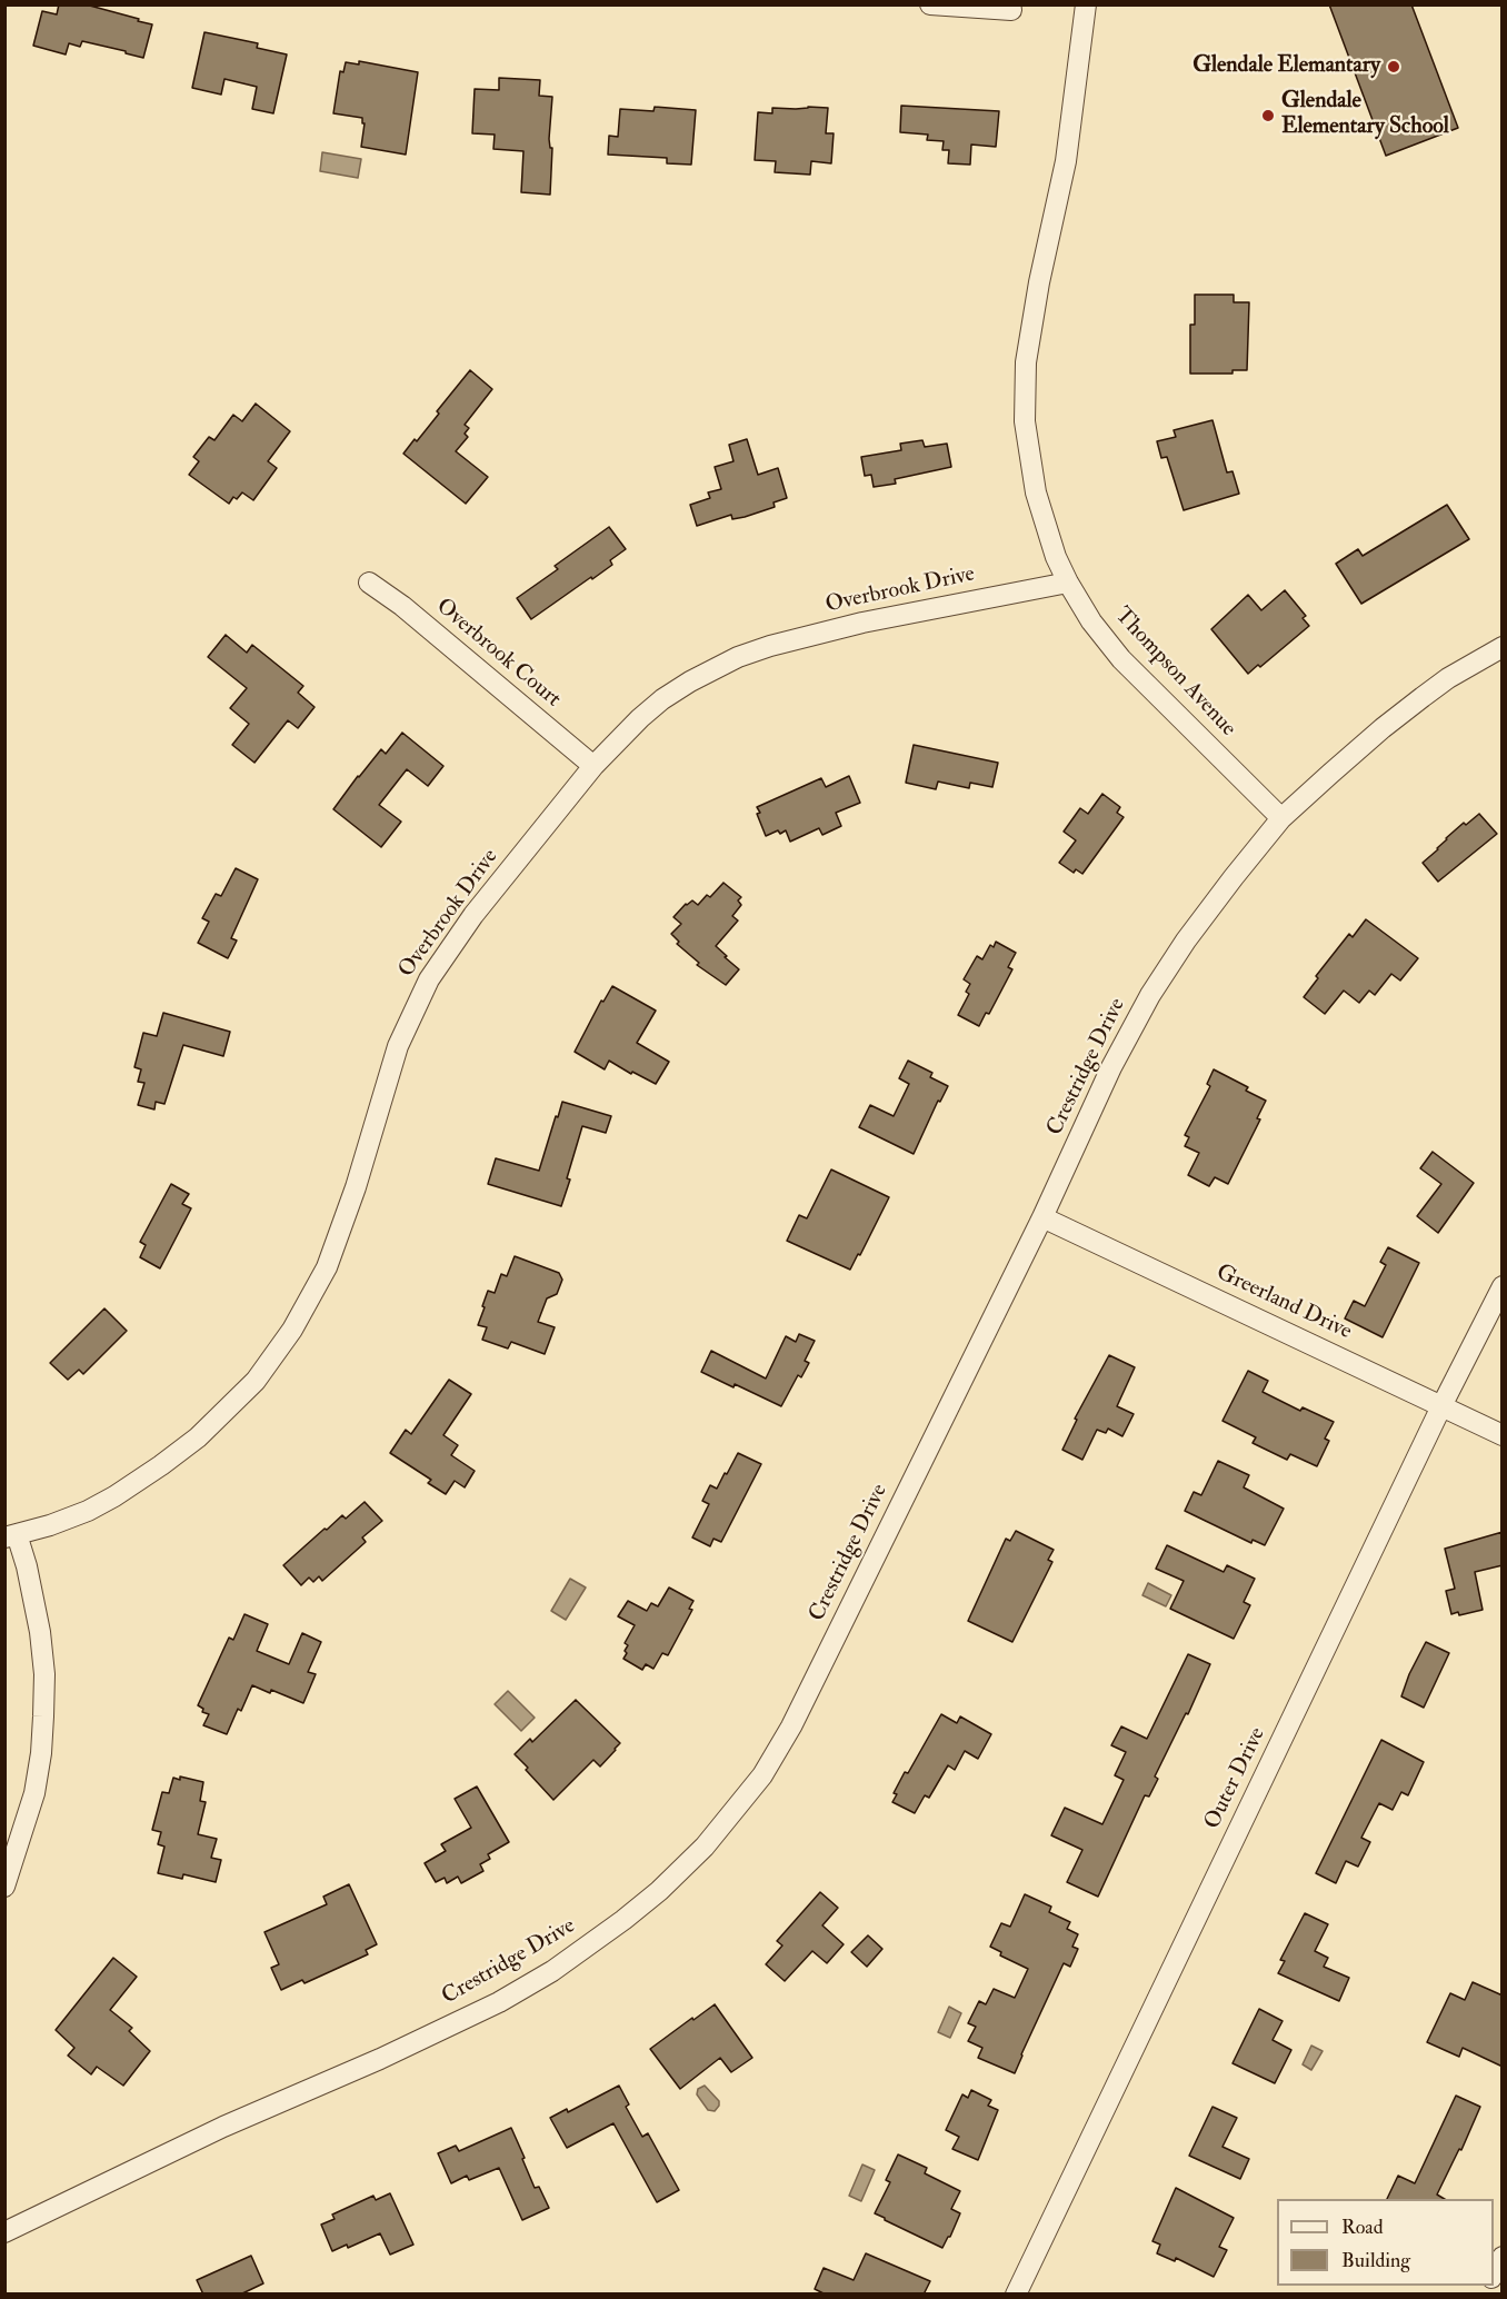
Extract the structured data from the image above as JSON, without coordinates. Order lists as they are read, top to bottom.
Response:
{
  "streets": {
    "street": [
      "Overbrook Drive",
      "Overbrook Court",
      "Thompson Avenue",
      "Crestridge Drive",
      "Greerland Drive",
      "Outer Drive"
    ]
  },
  "crossings": [
    ["Overbrook Drive", "Overbrook Court"],
    ["Overbrook Drive", "Thompson Avenue"],
    ["Thompson Avenue", "Crestridge Drive"],
    ["Crestridge Drive", "Greerland Drive"],
    ["Greerland Drive", "Outer Drive"]
  ],
  "places": ["Glendale Elemantary", "Glendale Elementary School"],
  "legend": ["Road", "Building"]
}
